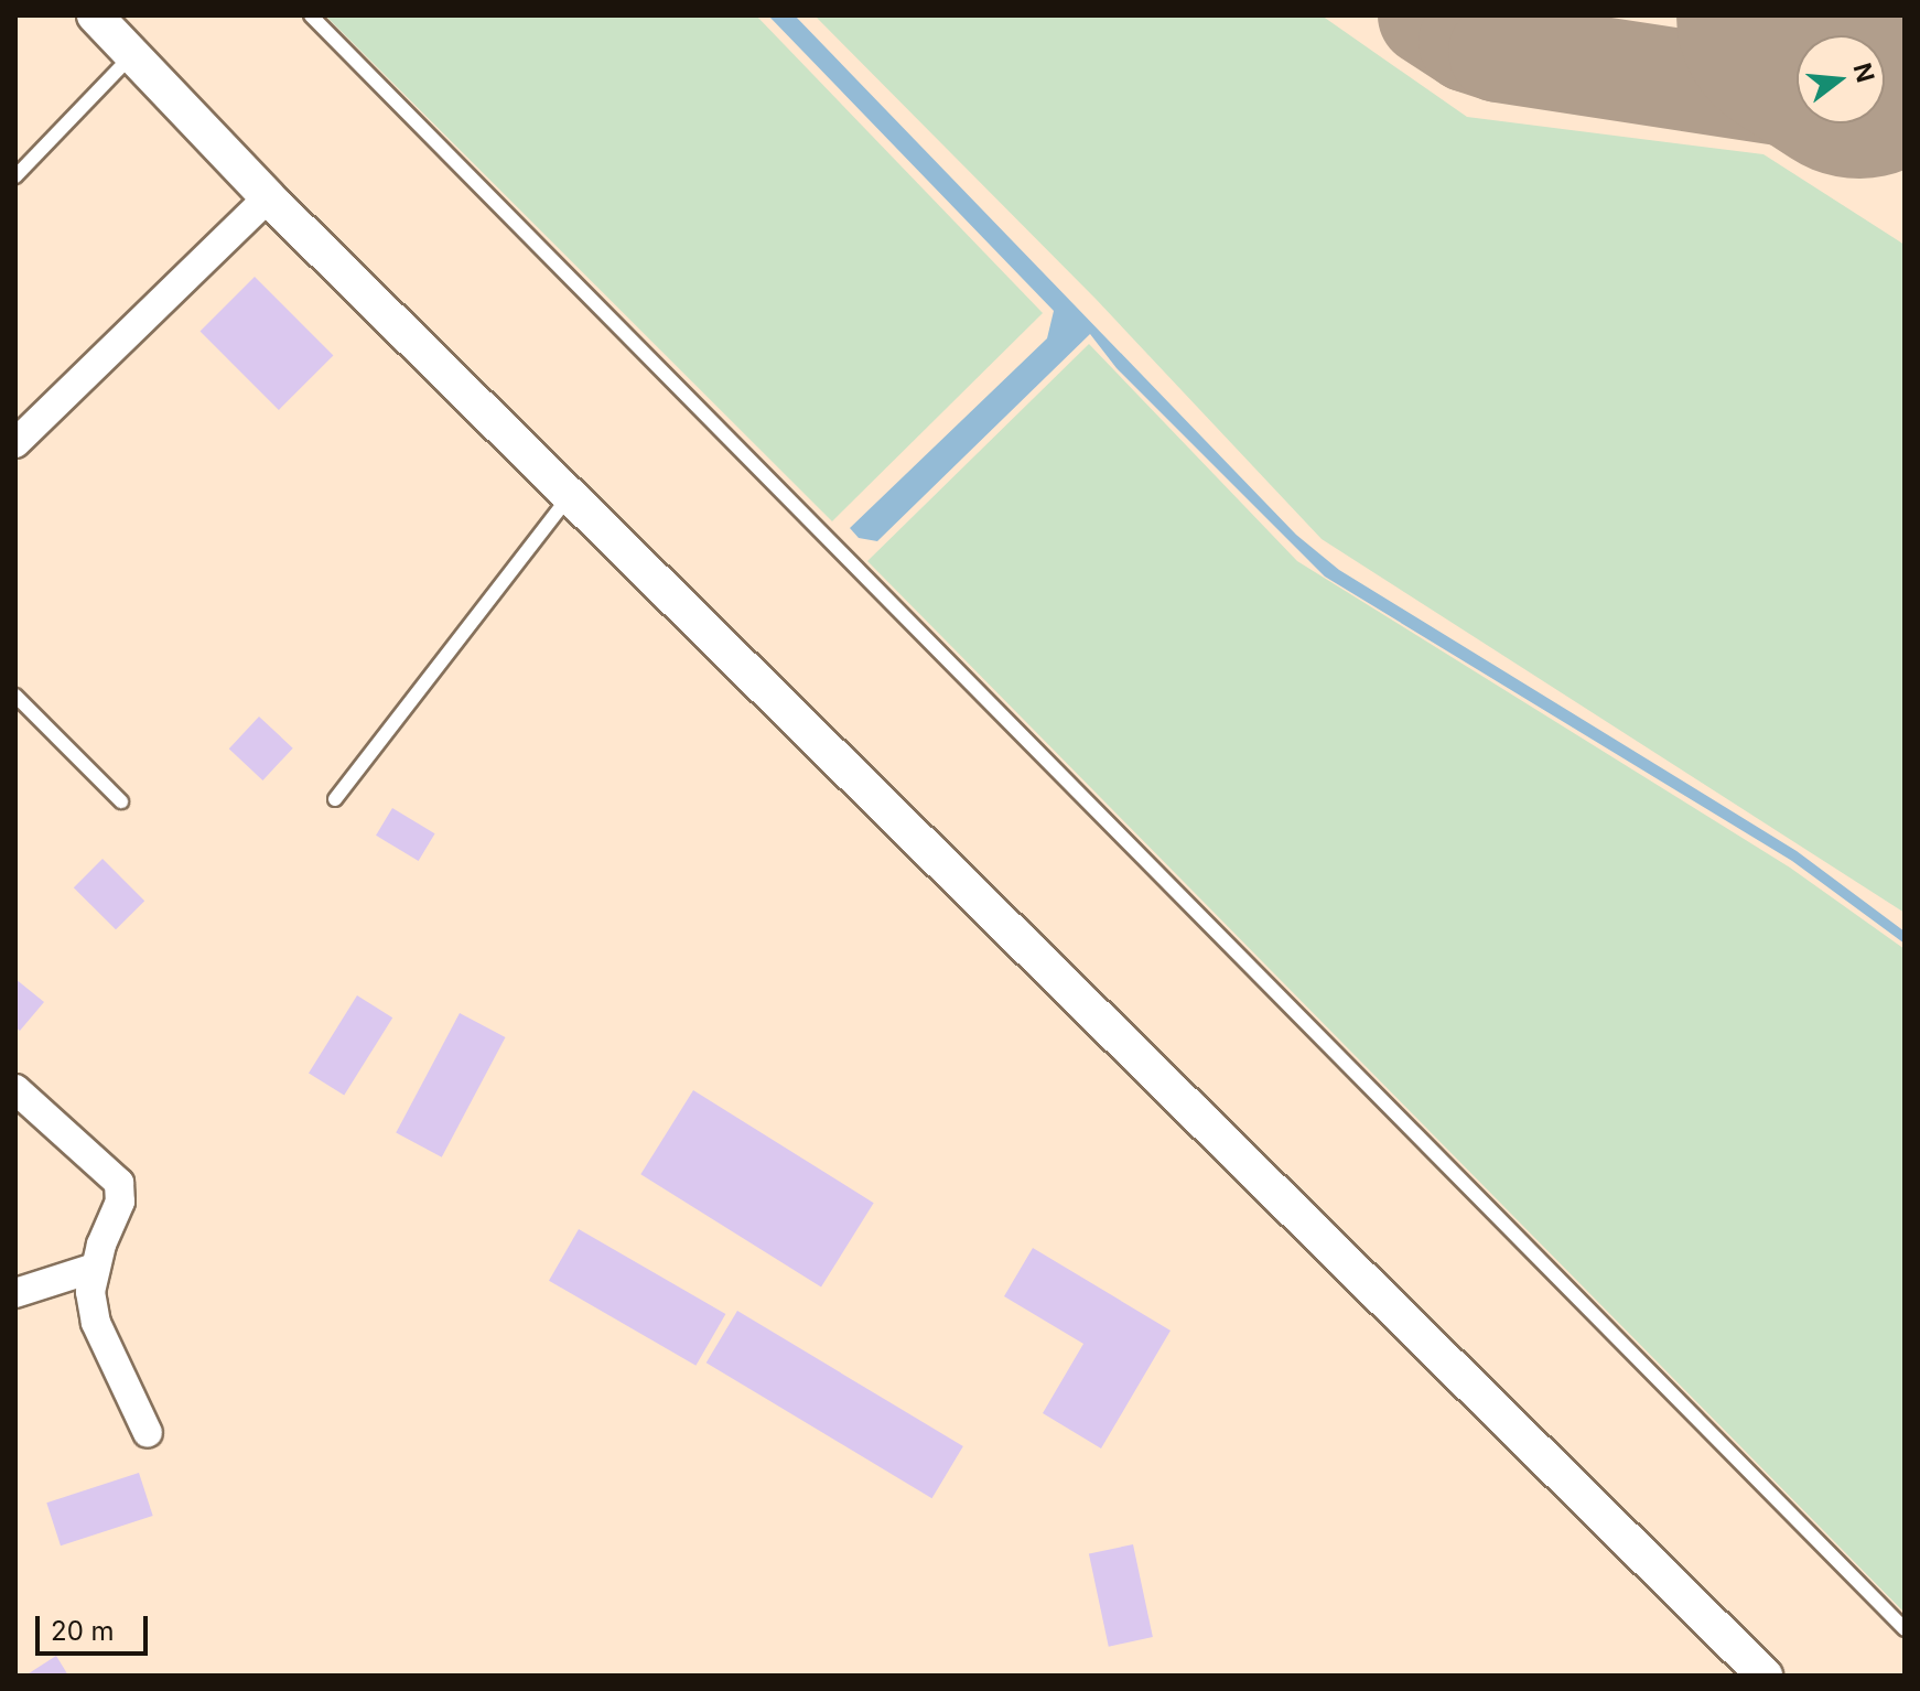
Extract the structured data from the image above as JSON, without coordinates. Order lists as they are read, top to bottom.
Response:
{
  "scale_bar": "20 m",
  "north": "right"
}
